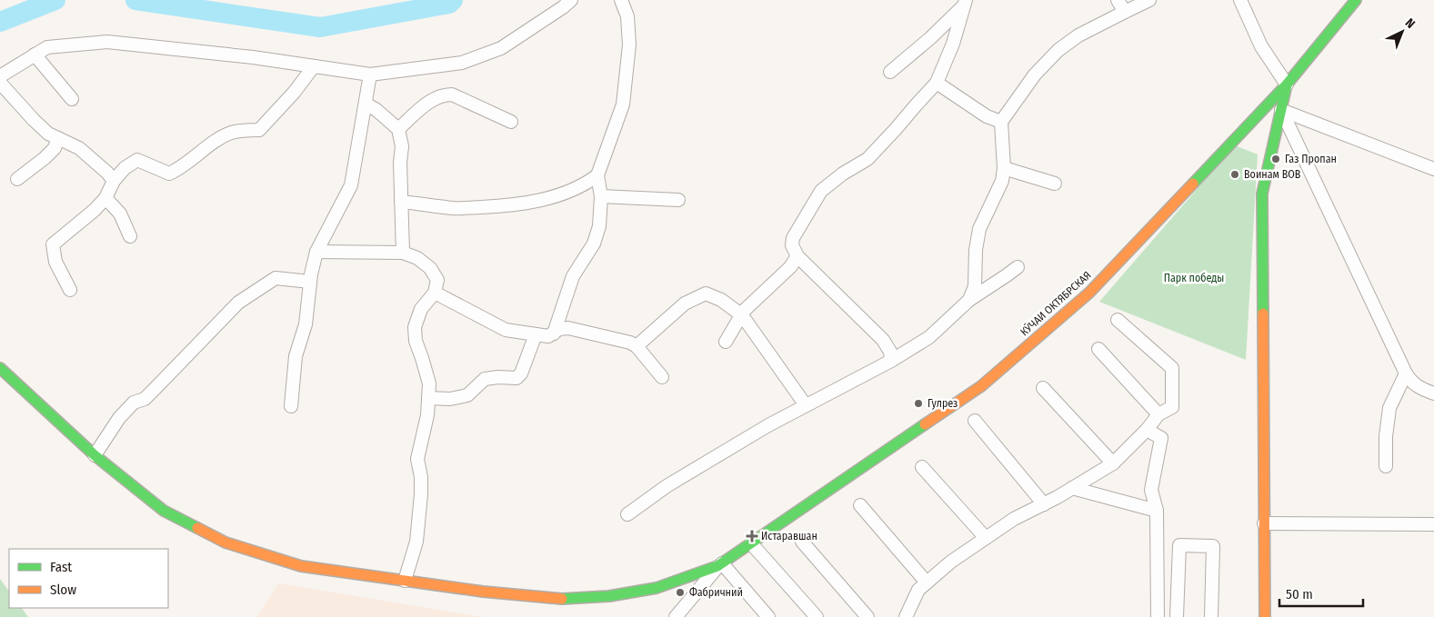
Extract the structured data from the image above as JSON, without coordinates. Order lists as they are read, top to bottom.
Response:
{
  "streets": {
    "main road": ["КӮЧАИ ОКТЯБРСКАЯ"]
  },
  "parks": ["Парк победы"],
  "places": {
    "other": [
      "Газ Пропан",
      "Воинам ВОВ",
      "Гулрез",
      "Фабричний"
    ],
    "health": ["Истаравшан"]
  },
  "legend": ["Fast", "Slow"],
  "scale_bar": "50 m",
  "north": "top right"
}
